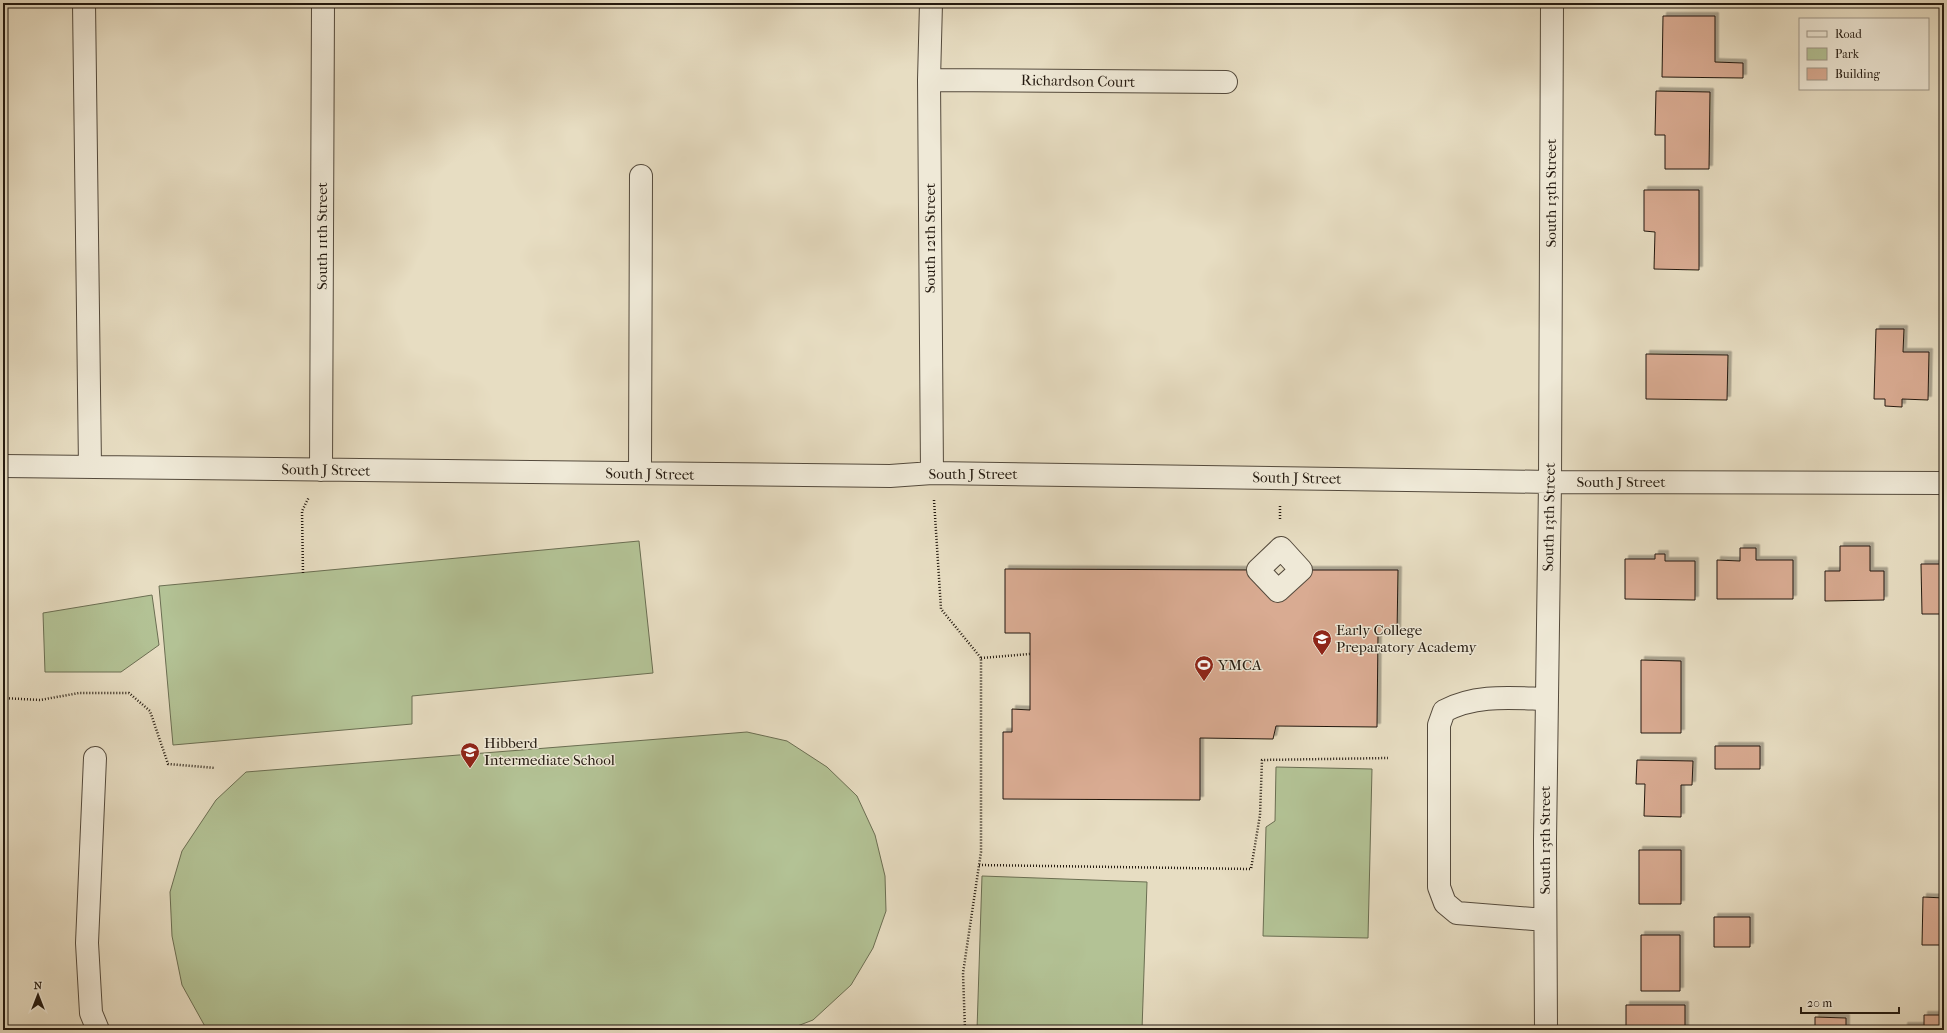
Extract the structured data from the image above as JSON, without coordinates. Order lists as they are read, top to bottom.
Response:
{
  "streets": {
    "street": [
      "Richardson Court",
      "South 13th Street",
      "South 11th Street",
      "South 12th Street",
      "South J Street"
    ]
  },
  "crossings": [
    ["Richardson Court", "South 12th Street"],
    ["South 13th Street", "South J Street"],
    ["South 11th Street", "South J Street"],
    ["South 12th Street", "South J Street"]
  ],
  "places": {
    "school or university": ["Early College Preparatory Academy", "Hibberd Intermediate School"],
    "sports": ["YMCA"]
  },
  "legend": ["Road", "Park", "Building"],
  "scale_bar": "20 m",
  "north": "top"
}
